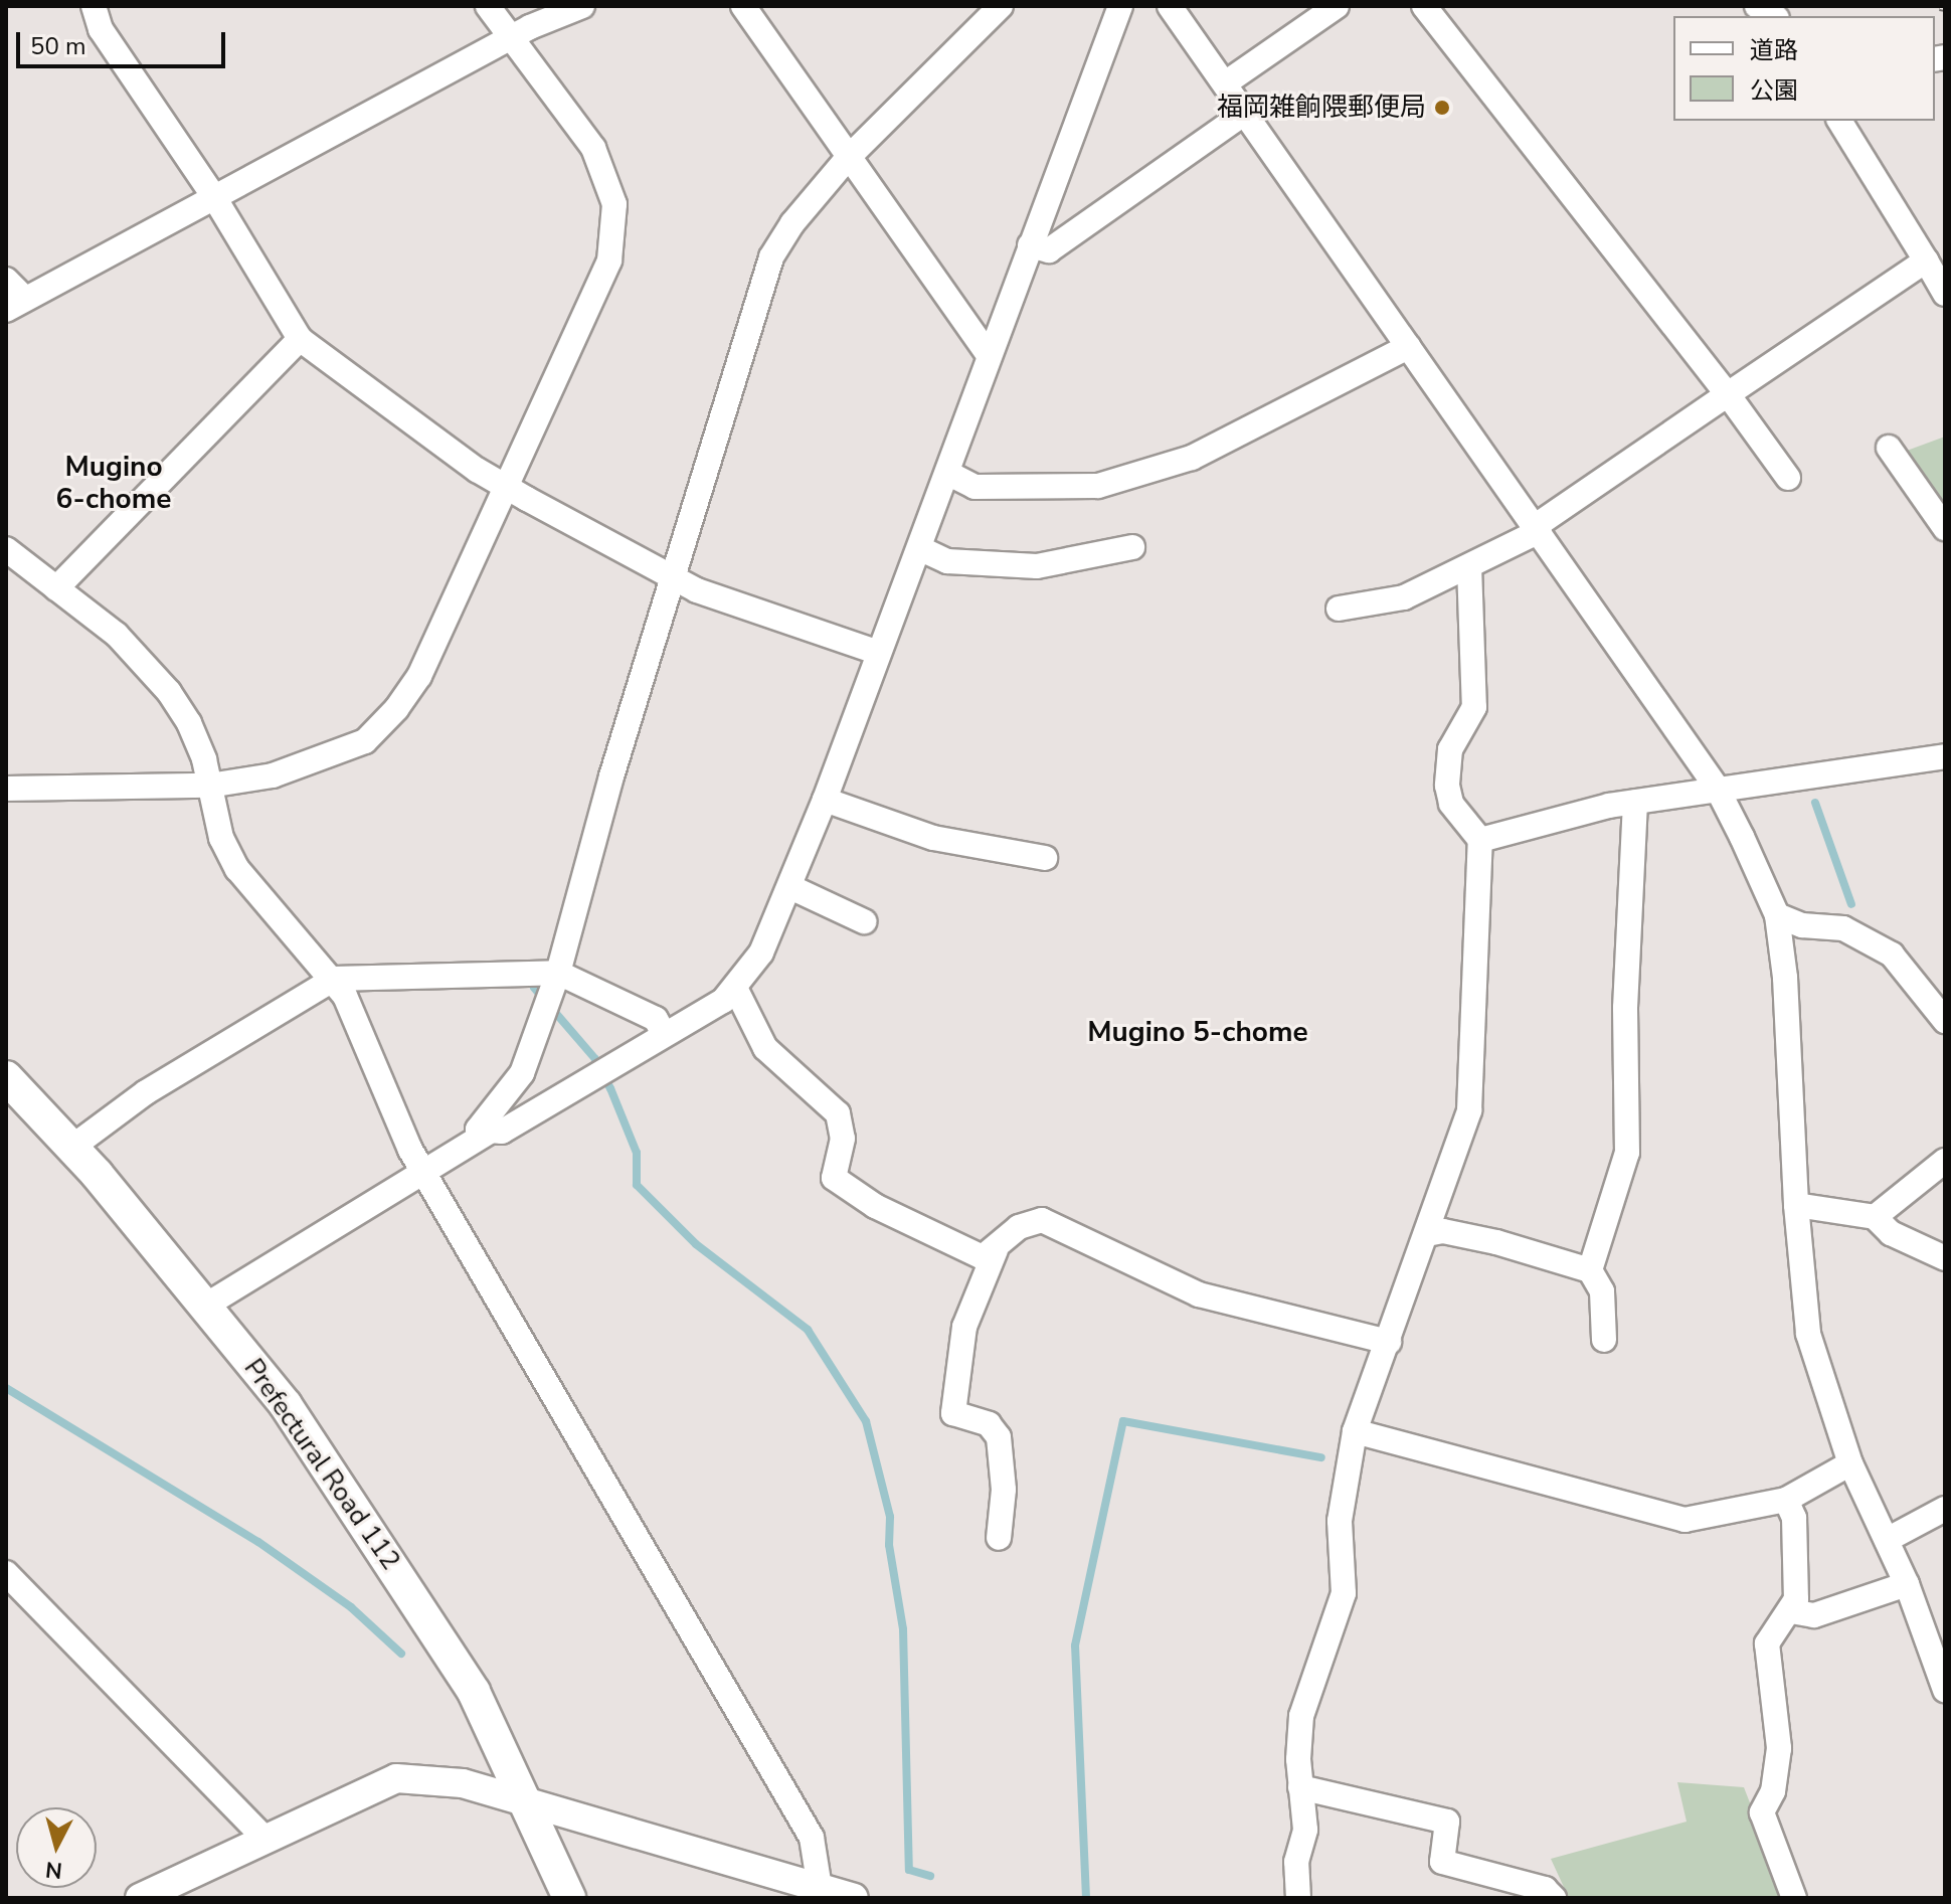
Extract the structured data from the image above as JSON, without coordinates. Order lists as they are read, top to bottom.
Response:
{
  "streets": {
    "main road": ["Prefectural Road 112"]
  },
  "districts": ["Mugino 6-chome", "Mugino 5-chome"],
  "places": ["福岡雑餉隈郵便局"],
  "legend": ["道路", "公園"],
  "scale_bar": "50 m",
  "north": "bottom"
}
